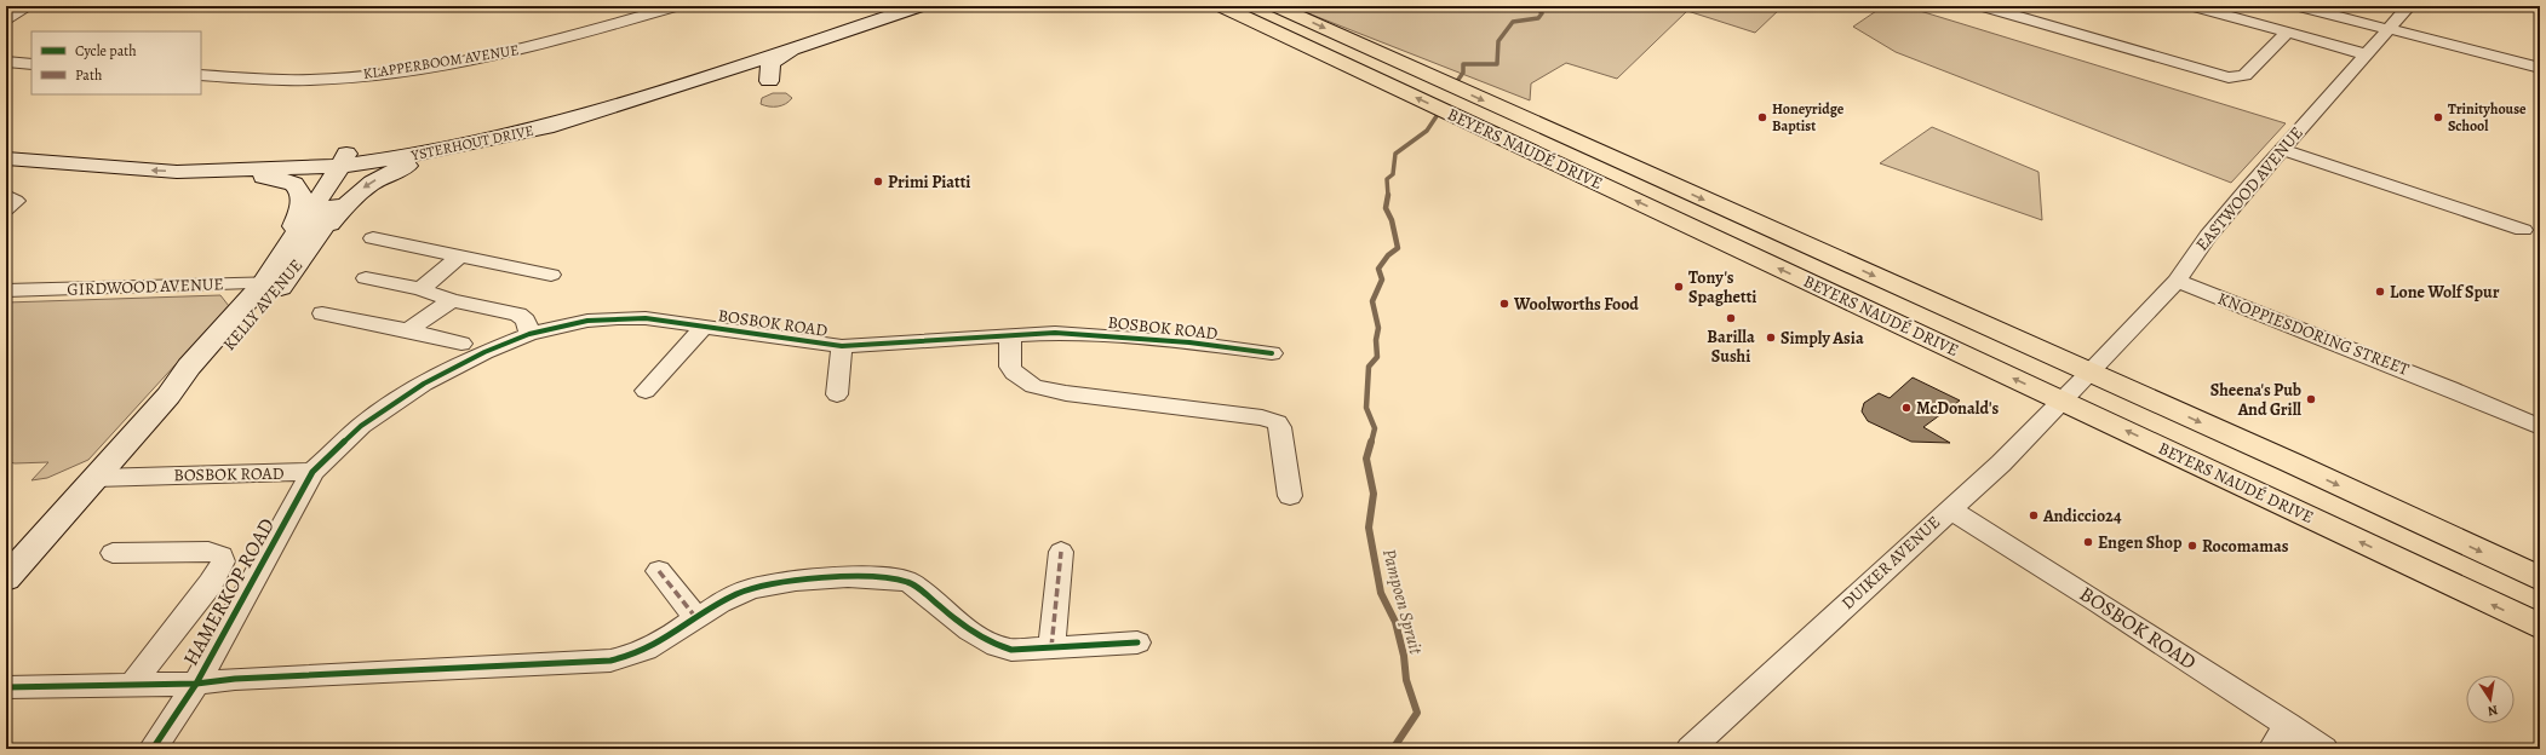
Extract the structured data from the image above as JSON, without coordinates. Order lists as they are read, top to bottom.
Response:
{
  "streets": {
    "main road": ["YSTERHOUT DRIVE", "BEYERS NAUDÉ DRIVE", "KELLY AVENUE"],
    "street": [
      "KLAPPERBOOM AVENUE",
      "EASTWOOD AVENUE",
      "GIRDWOOD AVENUE",
      "BOSBOK ROAD",
      "KNOPPIESDORING STREET",
      "DUIKER AVENUE",
      "HAMERKOP ROAD"
    ]
  },
  "crossings": [
    ["YSTERHOUT DRIVE", "KELLY AVENUE"],
    ["BEYERS NAUDÉ DRIVE", "EASTWOOD AVENUE"],
    ["BEYERS NAUDÉ DRIVE", "DUIKER AVENUE"],
    ["EASTWOOD AVENUE", "KNOPPIESDORING STREET"],
    ["EASTWOOD AVENUE", "DUIKER AVENUE"],
    ["GIRDWOOD AVENUE", "KELLY AVENUE"],
    ["KELLY AVENUE", "BOSBOK ROAD"],
    ["BOSBOK ROAD", "DUIKER AVENUE"],
    ["BOSBOK ROAD", "HAMERKOP ROAD"]
  ],
  "water": ["Pampoen Spruit"],
  "places": [
    "Honeyridge Baptist",
    "Trinityhouse School",
    "Primi Piatti",
    "Tony's Spaghetti",
    "Lone Wolf Spur",
    "Woolworths Food",
    "Barilla Sushi",
    "Simply Asia",
    "Sheena's Pub And Grill",
    "McDonald's",
    "Andiccio24",
    "Engen Shop",
    "Rocomamas"
  ],
  "legend": ["Cycle path", "Path"],
  "north": "bottom"
}
